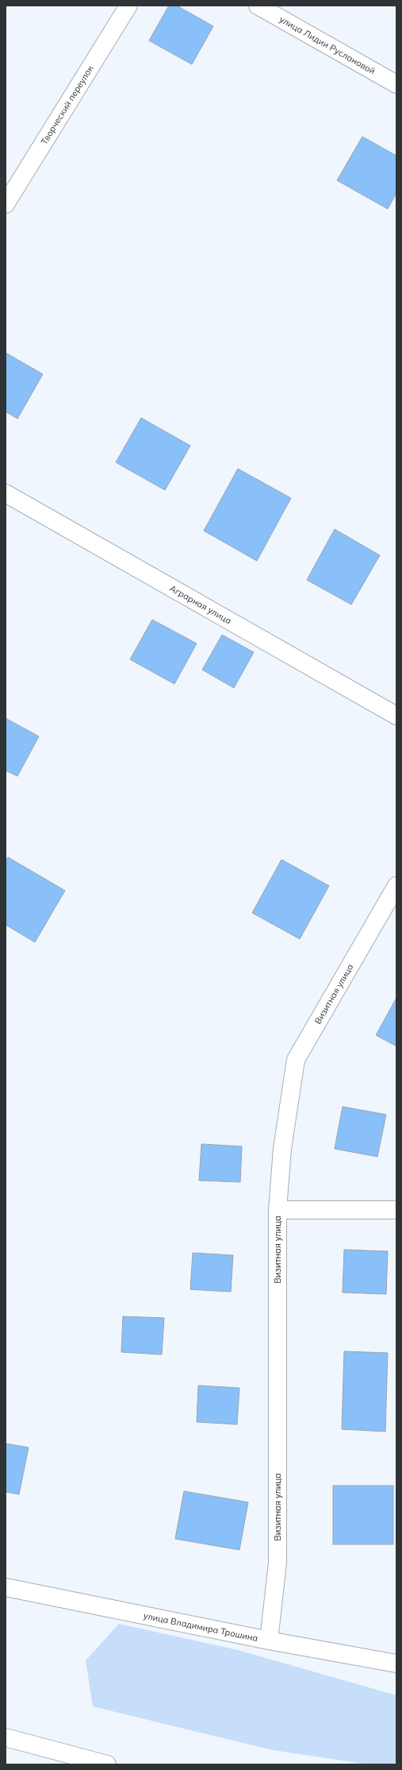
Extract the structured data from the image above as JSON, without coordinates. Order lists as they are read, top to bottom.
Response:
{
  "streets": {
    "street": [
      "улица Лидии Руслановой",
      "Творческий переулок",
      "Аграрная улица",
      "Визитная улица",
      "улица Владимира Трошина"
    ]
  },
  "crossings": [
    ["Визитная улица", "улица Владимира Трошина"]
  ]
}
